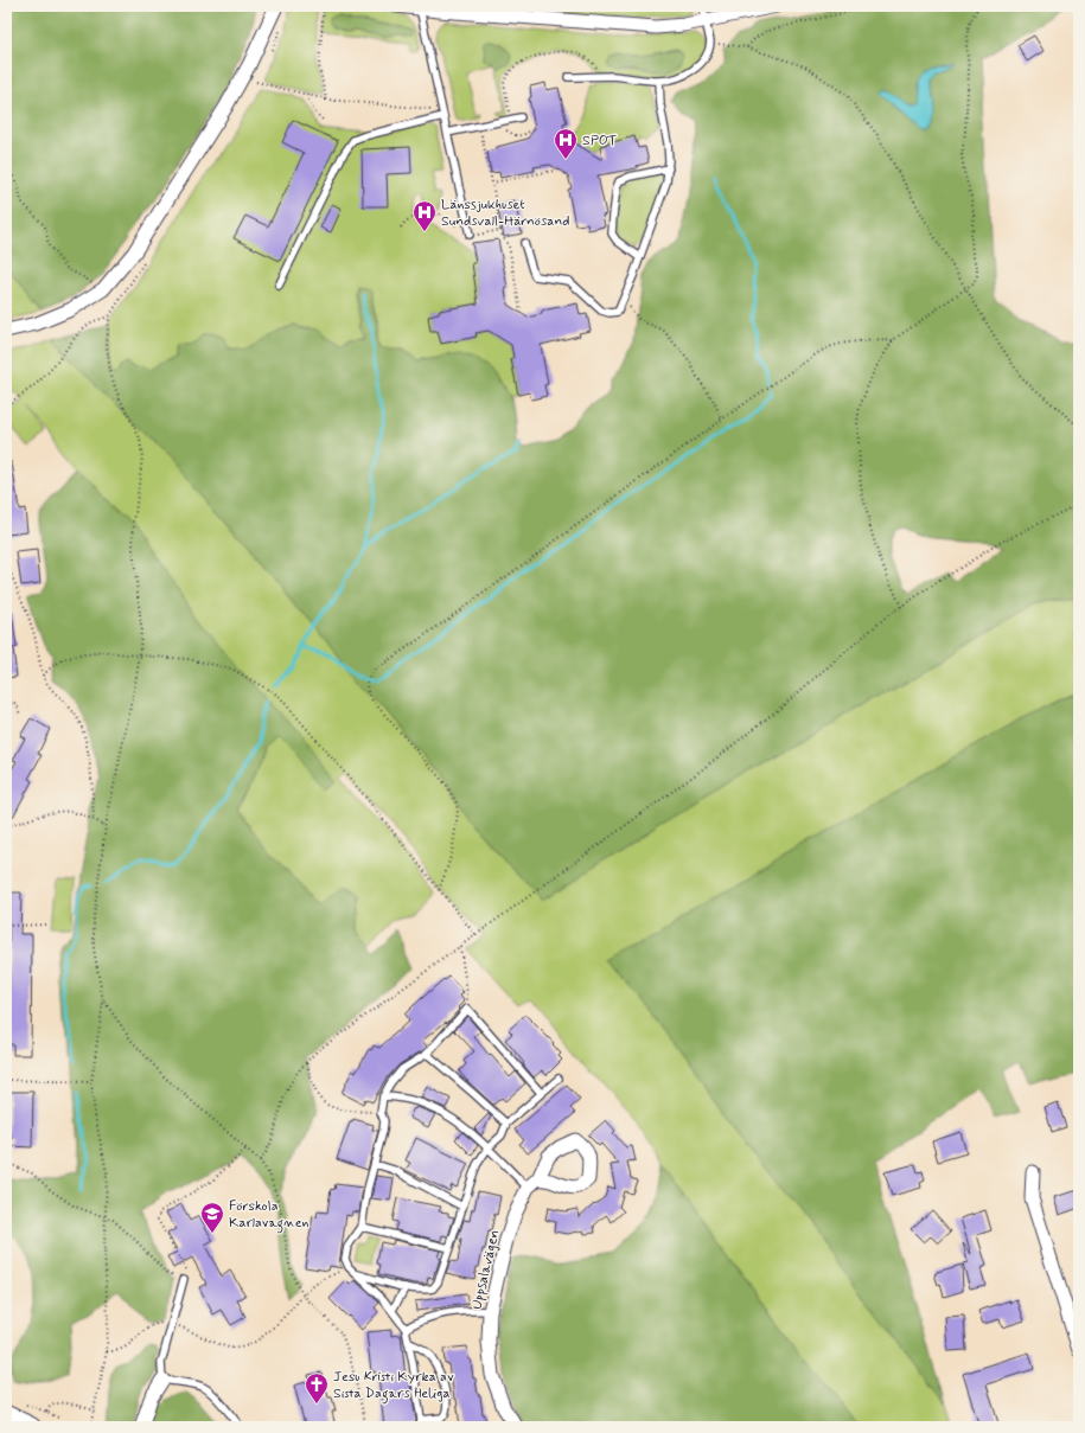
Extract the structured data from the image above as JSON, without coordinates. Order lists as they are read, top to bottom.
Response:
{
  "streets": {
    "street": ["Uppsalavägen"]
  },
  "places": {
    "hospital": ["SPOT", "Länssjukhuset Sundsvall-Härnösand"],
    "school or university": ["Förskola Karlavagnen"],
    "church": ["Jesu Kristi Kyrka av Sista Dagars Heliga"]
  }
}
